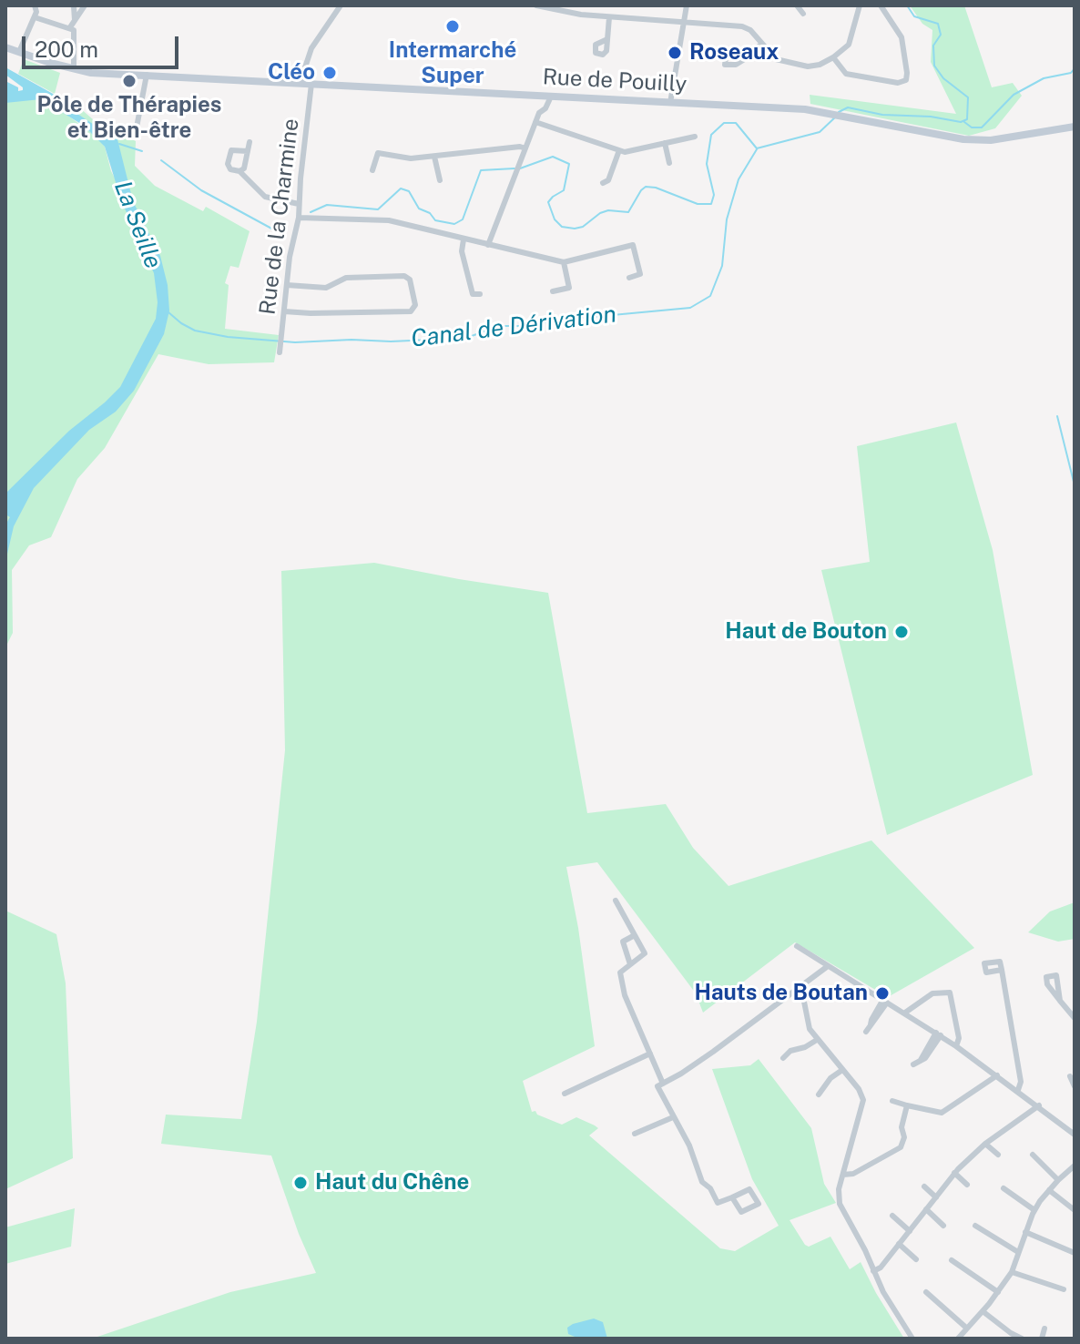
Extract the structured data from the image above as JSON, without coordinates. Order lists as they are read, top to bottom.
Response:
{
  "streets": {
    "main road": ["Rue de Pouilly"],
    "street": ["Rue de la Charmine"]
  },
  "crossings": [
    ["Rue de Pouilly", "Rue de la Charmine"]
  ],
  "water": ["La Seille", "Canal de Dérivation"],
  "places": [
    "Intermarché Super",
    "Roseaux",
    "Cléo",
    "Pôle de Thérapies et Bien-être",
    "Haut de Bouton",
    "Hauts de Boutan",
    "Haut du Chêne"
  ],
  "scale_bar": "200 m"
}
